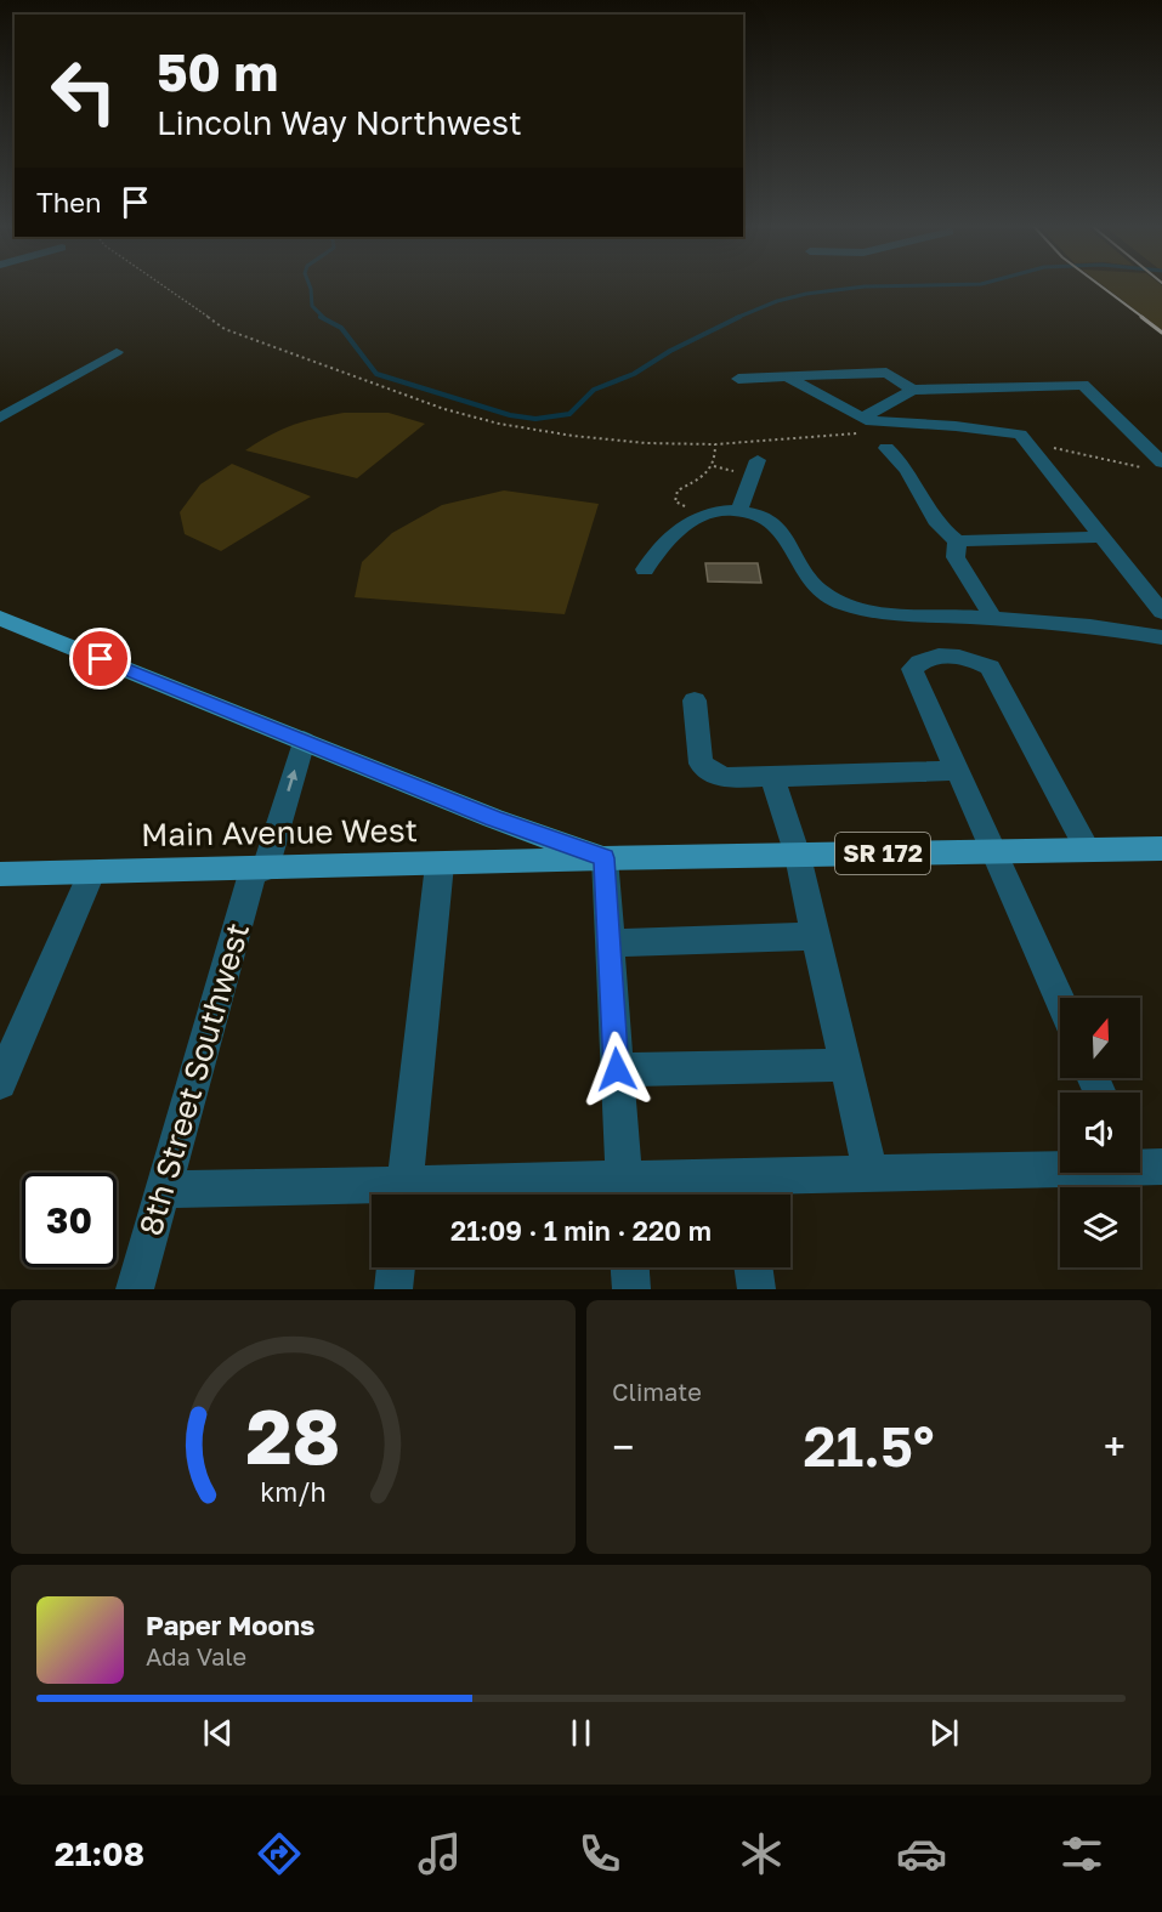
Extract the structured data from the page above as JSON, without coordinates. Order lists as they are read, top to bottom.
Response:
{
  "streets": {
    "main road": ["Main Avenue West", "SR 172"],
    "street": ["8th Street Southwest"]
  },
  "crossings": [
    ["Main Avenue West", "SR 172"],
    ["Main Avenue West", "8th Street Southwest"],
    ["SR 172", "8th Street Southwest"]
  ],
  "north": "top",
  "page": {
    "turn": ["50 m", "Lincoln Way Northwest"],
    "then": "Then",
    "limit": "30",
    "trip": "21:09 · 1 min · 220 m",
    "tile": "Climate",
    "heat": ["−", "21.5°", "+"],
    "song": ["Paper Moons", "Ada Vale"],
    "tabs": "21:08",
    "gauge": ["28", "km/h"]
  }
}
